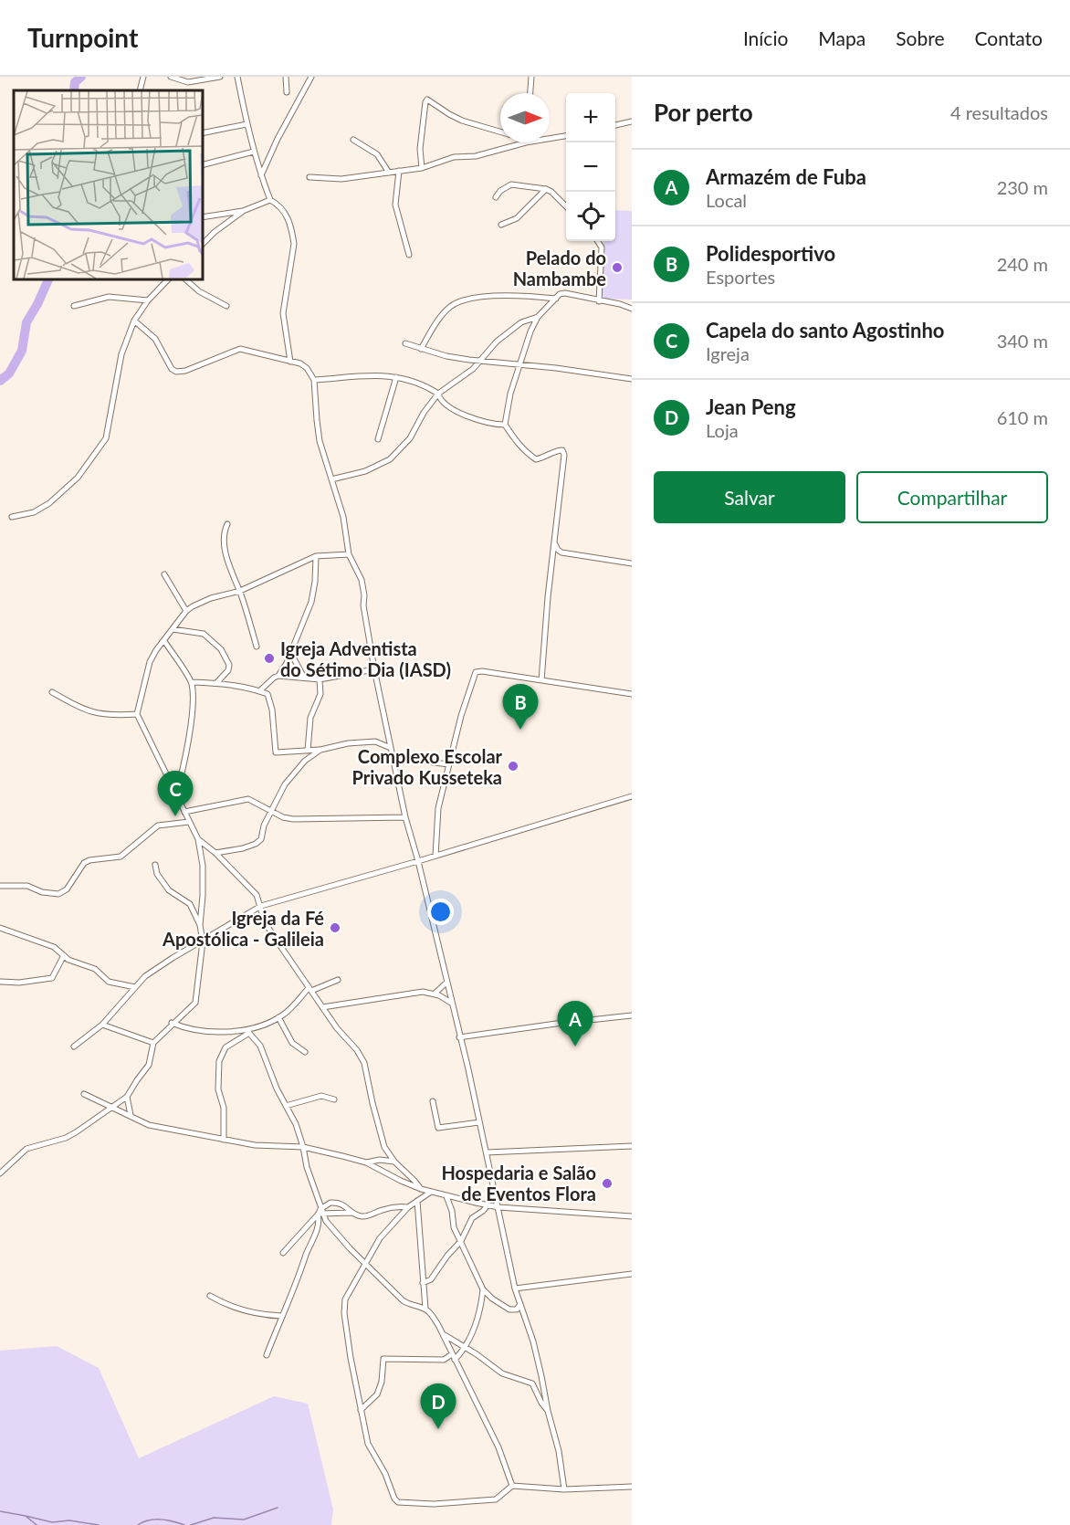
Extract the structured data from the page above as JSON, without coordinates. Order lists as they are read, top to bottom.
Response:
{
  "places": [
    "Pelado do Nambambe",
    "Igreja Adventista do Sétimo Dia (IASD)",
    "Complexo Escolar Privado Kusseteka",
    "Igreja da Fé Apostólica - Galileia",
    "Hospedaria e Salão de Eventos Flora"
  ],
  "north": "right",
  "page": {
    "header": "Turnpoint",
    "nav": [
      "Início",
      "Mapa",
      "Sobre",
      "Contato"
    ],
    "heading": ["Por perto", "4 resultados"],
    "map_buttons": ["+", "−"],
    "list": [
      {
        "mark": "A",
        "name": "Armazém de Fuba",
        "note": "Local",
        "value": "230 m"
      },
      {
        "mark": "B",
        "name": "Polidesportivo",
        "note": "Esportes",
        "value": "240 m"
      },
      {
        "mark": "C",
        "name": "Capela do santo Agostinho",
        "note": "Igreja",
        "value": "340 m"
      },
      {
        "mark": "D",
        "name": "Jean Peng",
        "note": "Loja",
        "value": "610 m"
      }
    ],
    "buttons": ["Salvar", "Compartilhar"],
    "pins": [
      "B",
      "C",
      "A",
      "D"
    ]
  }
}
